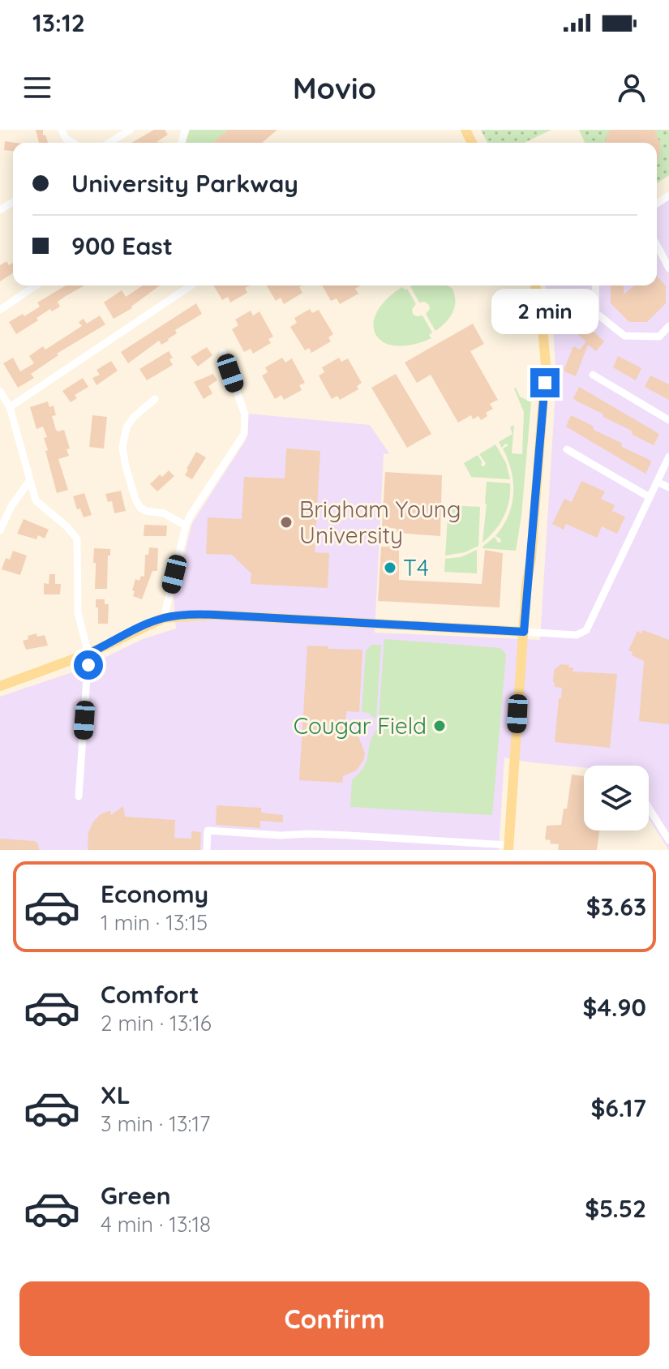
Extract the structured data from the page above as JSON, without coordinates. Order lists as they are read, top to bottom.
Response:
{
  "places": ["Brigham Young University", "T4", "Cougar Field"],
  "page": {
    "status": "13:12",
    "header": "Movio",
    "banner": ["University Parkway", "900 East"],
    "bubble": "2 min",
    "list": [
      {
        "name": "Economy",
        "note": "1 min · 13:15",
        "value": "$3.63"
      },
      {
        "name": "Comfort",
        "note": "2 min · 13:16",
        "value": "$4.90"
      },
      {
        "name": "XL",
        "note": "3 min · 13:17",
        "value": "$6.17"
      },
      {
        "name": "Green",
        "note": "4 min · 13:18",
        "value": "$5.52"
      }
    ],
    "buttons": "Confirm"
  }
}
